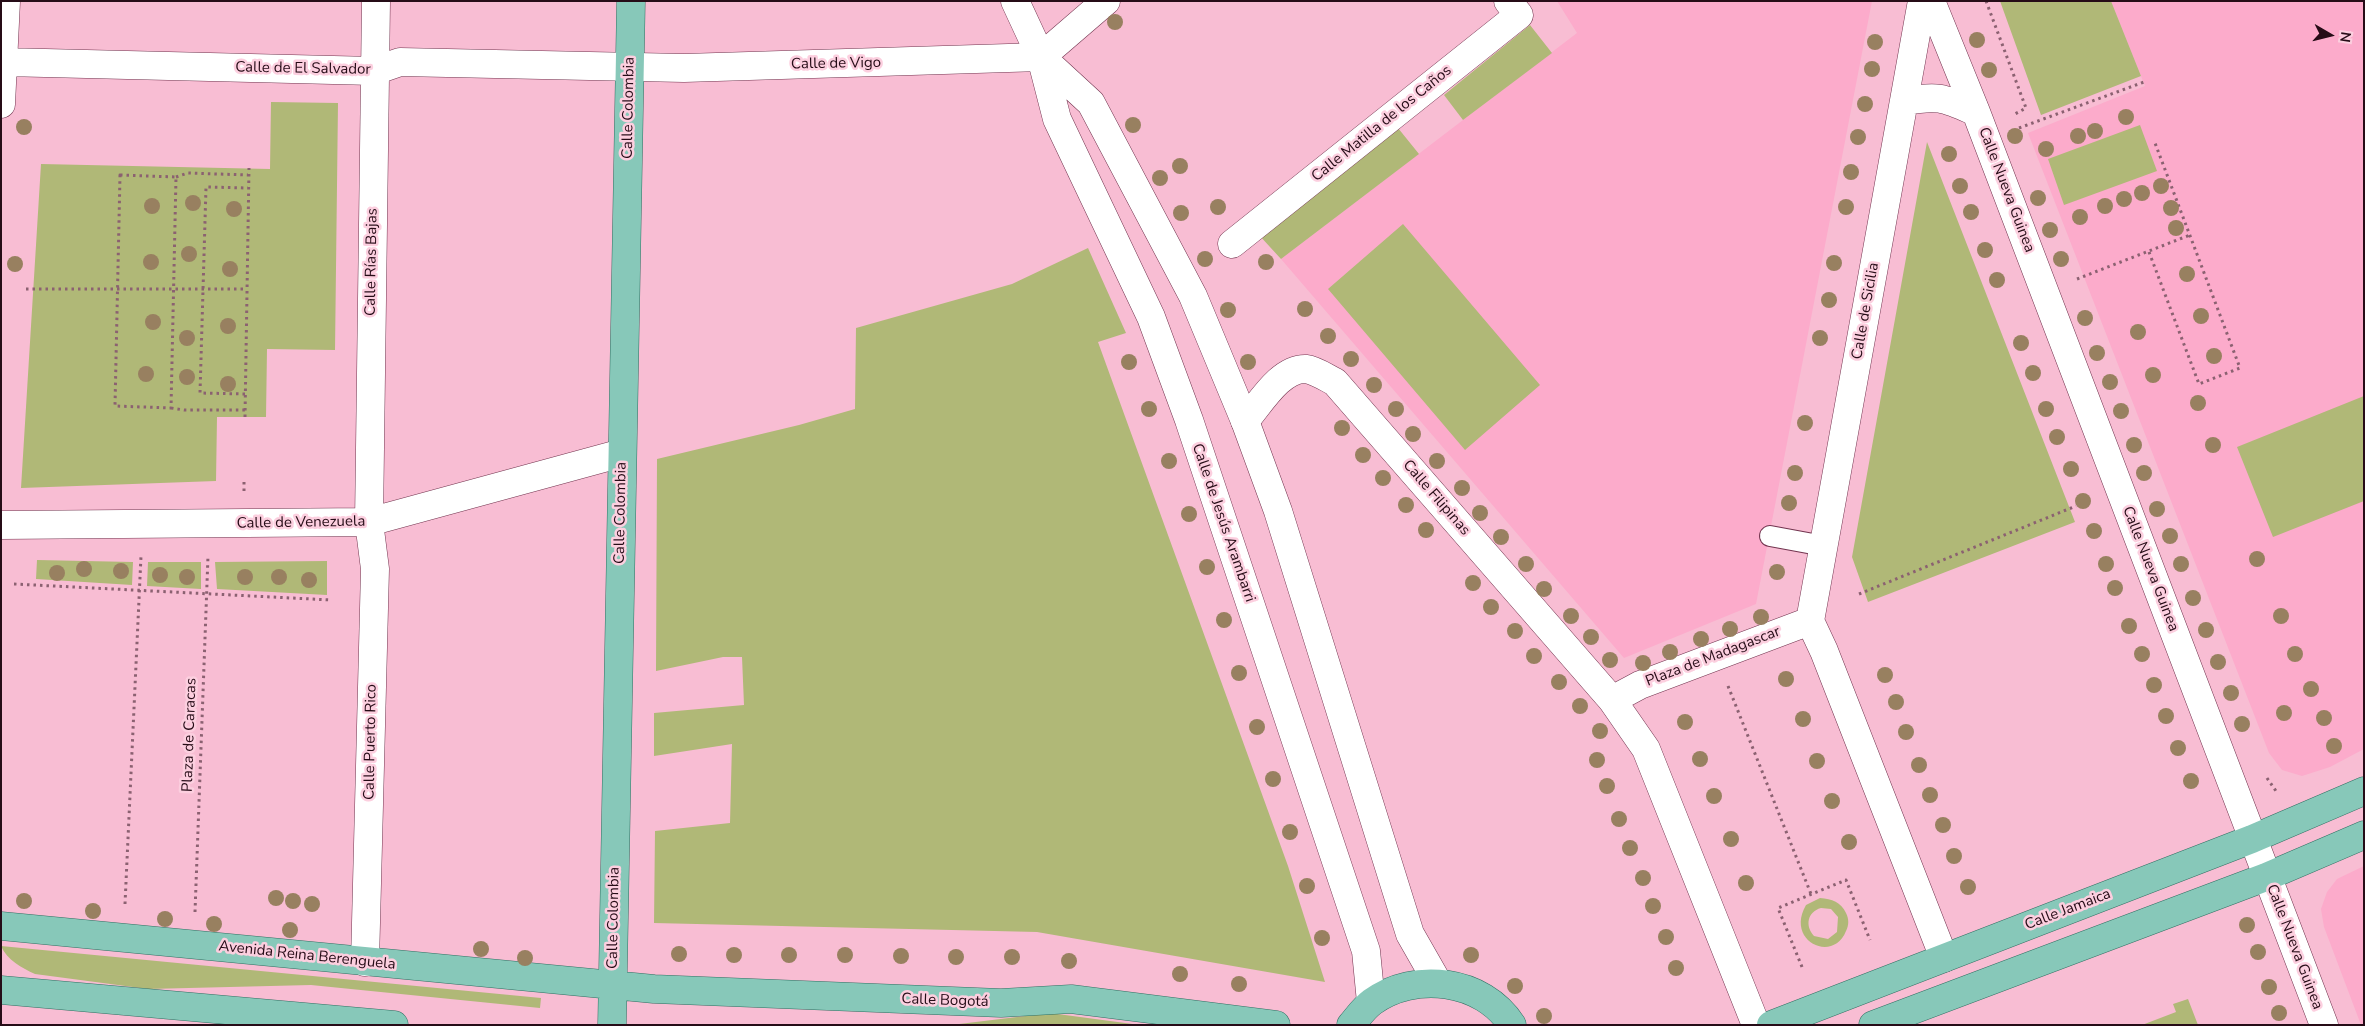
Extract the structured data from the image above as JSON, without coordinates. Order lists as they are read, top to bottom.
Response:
{
  "streets": {
    "main road": [
      "Calle Colombia",
      "Calle Jamaica",
      "Avenida Reina Berenguela",
      "Calle Bogotá"
    ],
    "street": [
      "Calle de Vigo",
      "Calle de El Salvador",
      "Calle Matilla de los Caños",
      "Calle Nueva Guinea",
      "Calle Rías Bajas",
      "Calle de Sicilia",
      "Calle Filipinas",
      "Calle de Venezuela",
      "Calle de Jesús Arambarri",
      "Plaza de Madagascar",
      "Calle Puerto Rico"
    ],
    "path": ["Plaza de Caracas"]
  },
  "crossings": [
    ["Calle de Vigo", "Calle de El Salvador"],
    ["Calle de Vigo", "Calle Colombia"],
    ["Calle de Vigo", "Calle de Jesús Arambarri"],
    ["Calle de El Salvador", "Calle Colombia"],
    ["Calle de El Salvador", "Calle Rías Bajas"],
    ["Calle Colombia", "Calle de Venezuela"],
    ["Calle Colombia", "Avenida Reina Berenguela"],
    ["Calle Colombia", "Calle Bogotá"],
    ["Calle Nueva Guinea", "Calle de Sicilia"],
    ["Calle Nueva Guinea", "Calle Jamaica"],
    ["Calle Rías Bajas", "Calle de Venezuela"],
    ["Calle Rías Bajas", "Calle Puerto Rico"],
    ["Calle de Sicilia", "Plaza de Madagascar"],
    ["Calle Filipinas", "Plaza de Madagascar"],
    ["Calle de Venezuela", "Calle Puerto Rico"],
    ["Calle Puerto Rico", "Avenida Reina Berenguela"],
    ["Avenida Reina Berenguela", "Calle Bogotá"]
  ],
  "north": "right"
}
